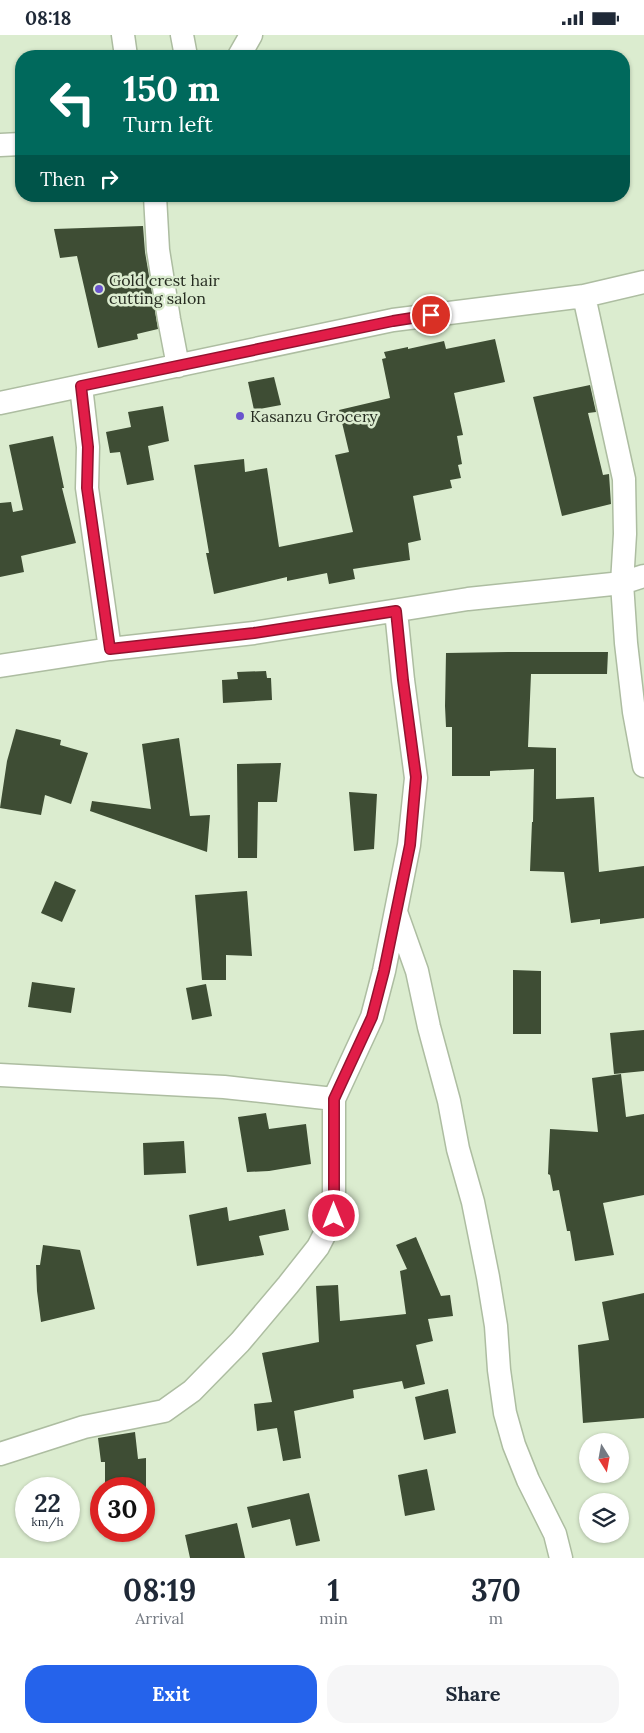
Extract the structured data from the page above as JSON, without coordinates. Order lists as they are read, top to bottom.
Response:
{
  "places": ["Gold crest hair cutting salon", "Kasanzu Grocery"],
  "north": "bottom",
  "page": {
    "status": "08:18",
    "turn": ["150 m", "Turn left"],
    "then": "Then",
    "speed": "22 km/h",
    "limit": "30",
    "eta": [
      "08:19",
      "Arrival",
      "1",
      "min",
      "370",
      "m"
    ],
    "buttons": ["Exit", "Share"]
  }
}
